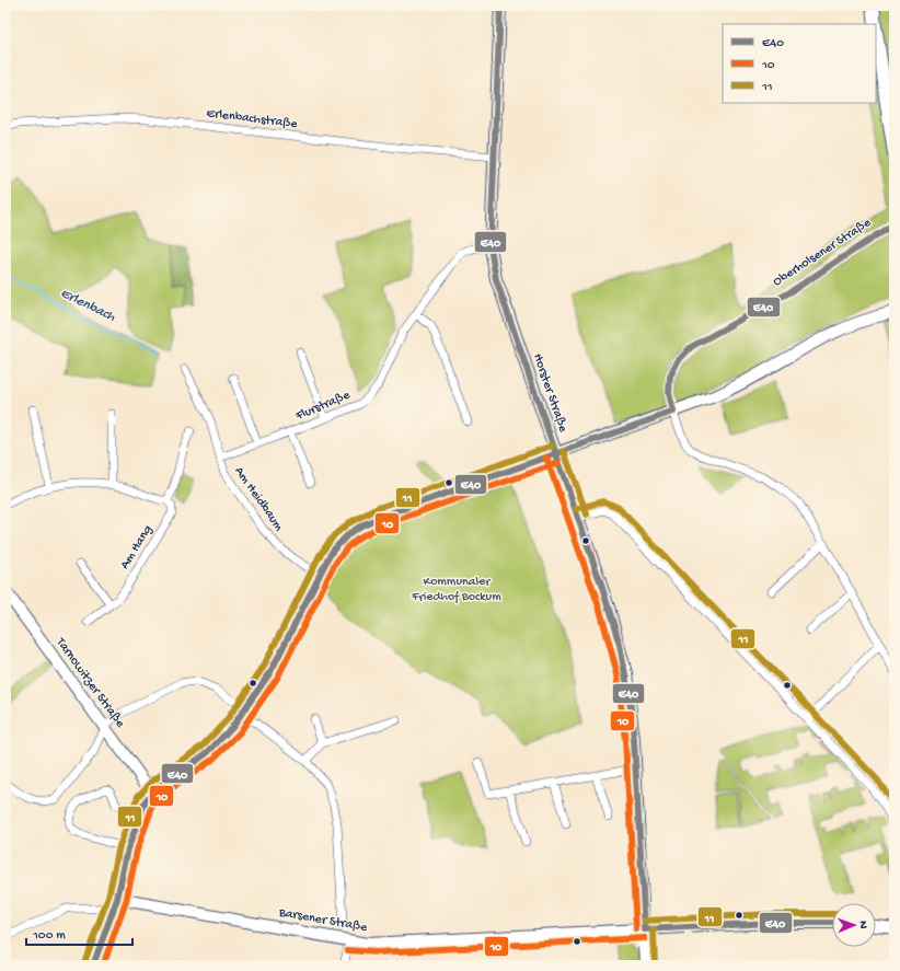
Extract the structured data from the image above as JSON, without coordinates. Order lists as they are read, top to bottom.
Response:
{
  "streets": {
    "street": [
      "Erlenbachstraße",
      "Oberholsener Straße",
      "Horster Straße",
      "Flurstraße",
      "Am Heidbaum",
      "Am Hang",
      "Tarnowitzer Straße",
      "Barsener Straße"
    ]
  },
  "crossings": [
    ["Erlenbachstraße", "Horster Straße"],
    ["Horster Straße", "Flurstraße"],
    ["Horster Straße", "Barsener Straße"],
    ["Flurstraße", "Am Heidbaum"]
  ],
  "water": ["Erlenbach"],
  "parks": ["Kommunaler Friedhof Bockum"],
  "lines": ["transit line E40", "transit line 11", "transit line 10"],
  "legend": ["E40", "10", "11"],
  "scale_bar": "100 m",
  "north": "right"
}
